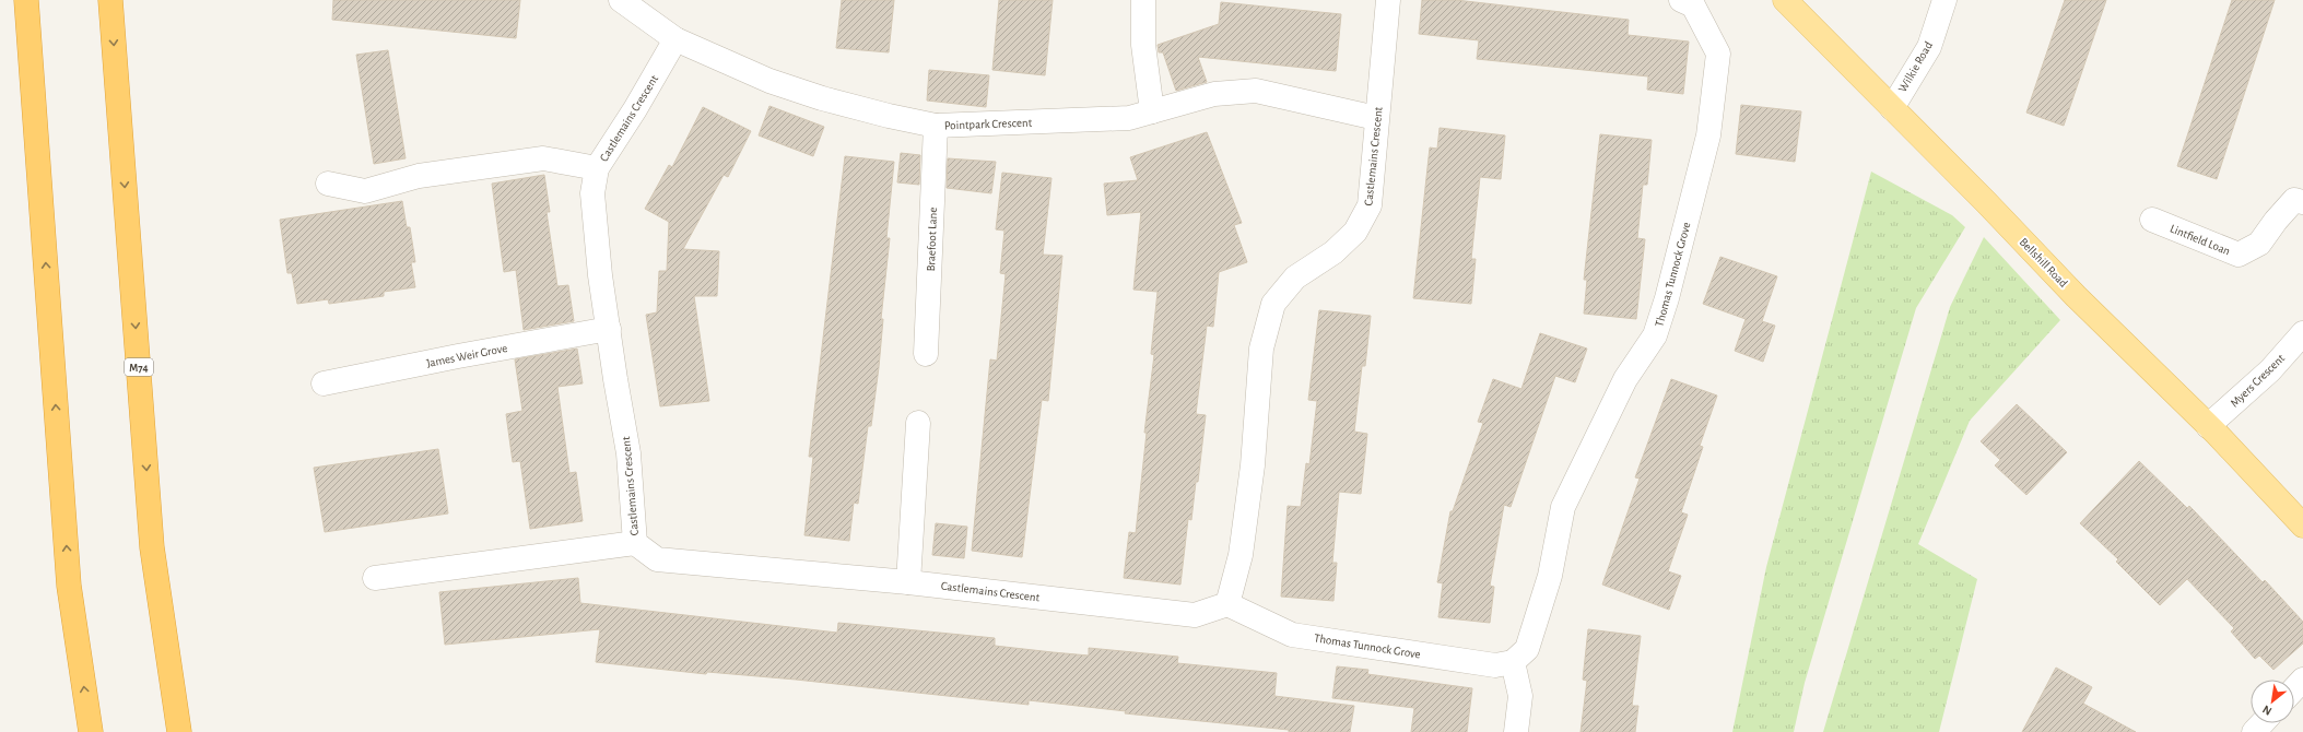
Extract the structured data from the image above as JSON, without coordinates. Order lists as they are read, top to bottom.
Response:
{
  "streets": {
    "highway": ["M74"],
    "main road": ["Bellshill Road"],
    "street": [
      "Wilkie Road",
      "Castlemains Crescent",
      "Pointpark Crescent",
      "Braefoot Lane",
      "Lintfield Loan",
      "Thomas Tunnock Grove",
      "James Weir Grove",
      "Myers Crescent"
    ]
  },
  "crossings": [
    ["Wilkie Road", "Bellshill Road"],
    ["Castlemains Crescent", "Pointpark Crescent"],
    ["Castlemains Crescent", "Thomas Tunnock Grove"],
    ["Castlemains Crescent", "James Weir Grove"],
    ["Pointpark Crescent", "Braefoot Lane"],
    ["Bellshill Road", "Myers Crescent"]
  ],
  "north": "bottom left"
}
